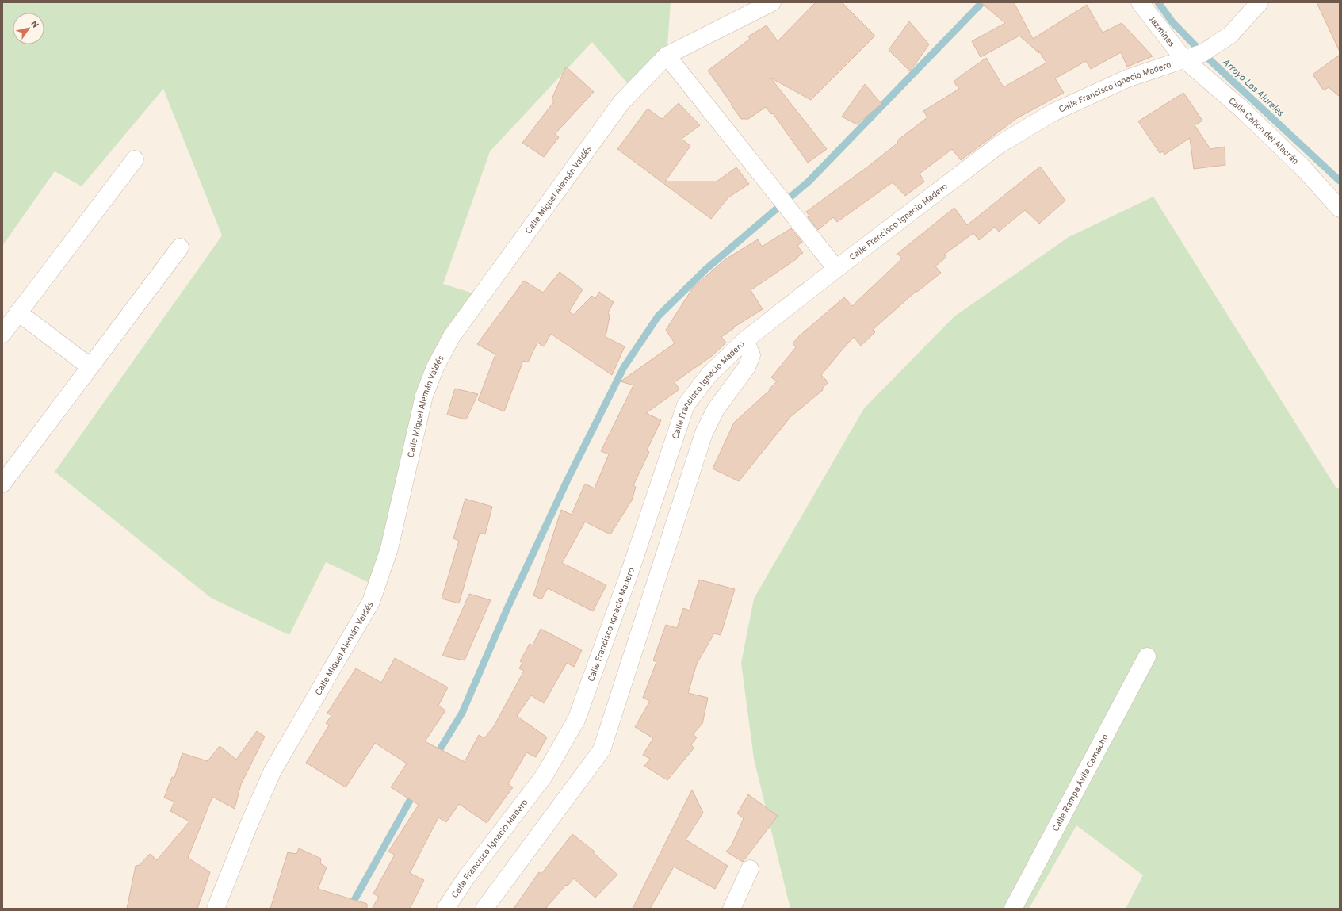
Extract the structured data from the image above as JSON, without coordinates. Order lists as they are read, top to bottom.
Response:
{
  "streets": {
    "street": [
      "Jazmines",
      "Calle Francisco Ignacio Madero",
      "Calle Cañon del Alacrán",
      "Calle Miguel Alemán Valdés",
      "Calle Rampa Ávila Camacho"
    ]
  },
  "crossings": [
    ["Jazmines", "Calle Francisco Ignacio Madero"],
    ["Jazmines", "Calle Cañon del Alacrán"],
    ["Calle Francisco Ignacio Madero", "Calle Cañon del Alacrán"]
  ],
  "water": ["Arroyo Los Alureles"],
  "north": "top right"
}
